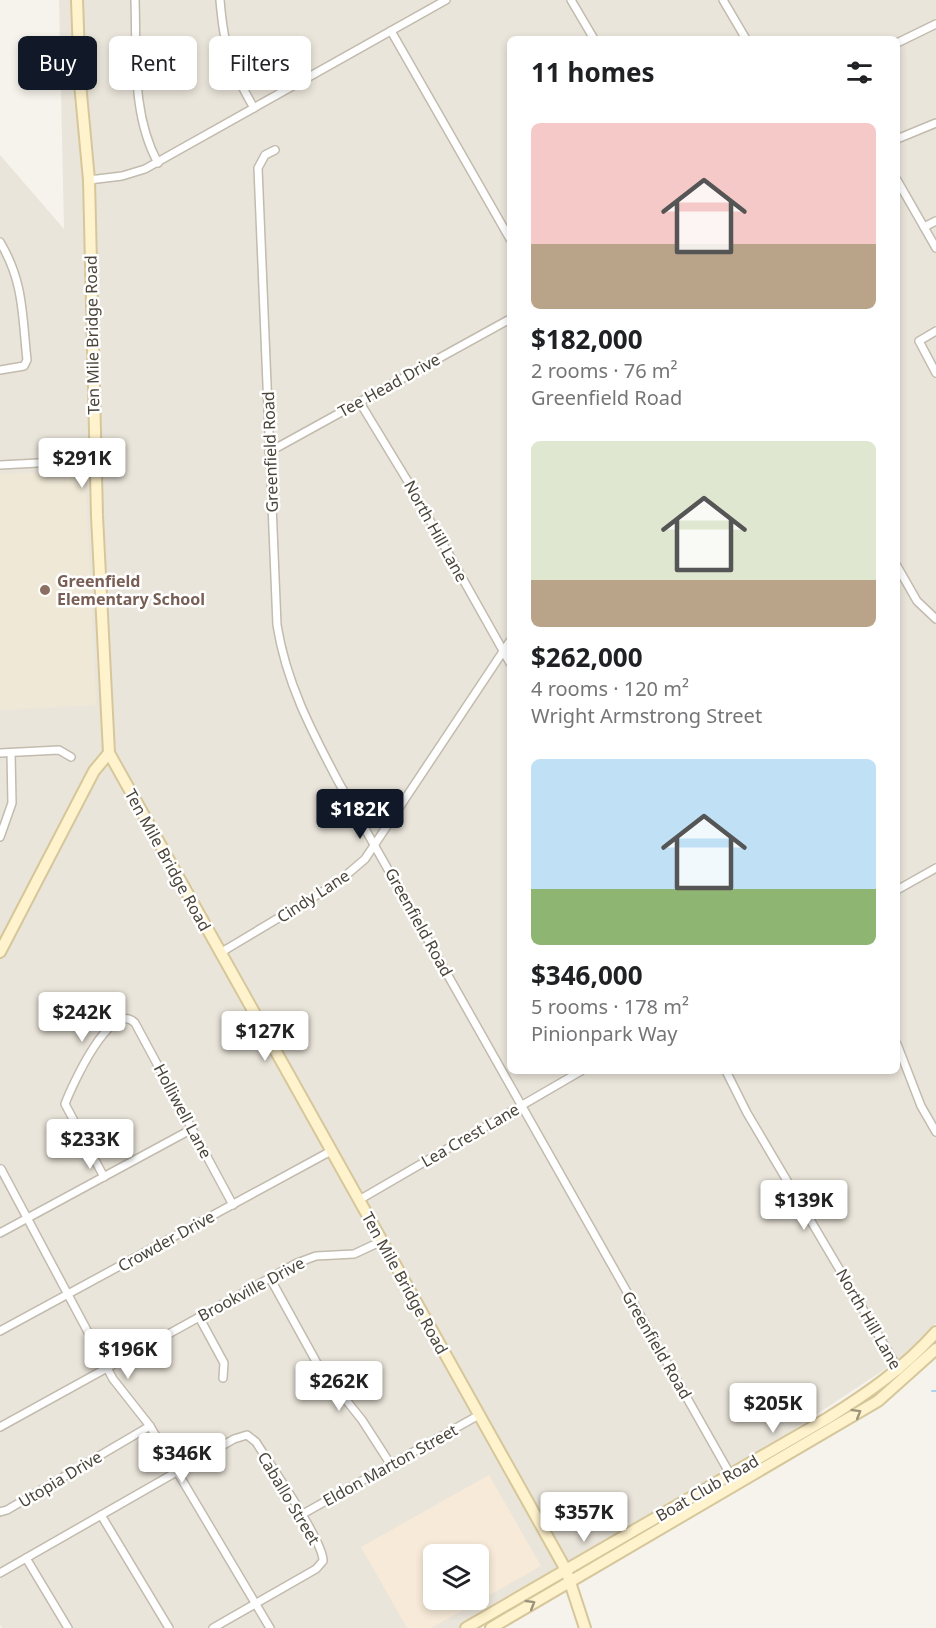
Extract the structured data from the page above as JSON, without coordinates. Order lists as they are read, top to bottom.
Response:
{
  "streets": {
    "street": [
      "Ten Mile Bridge Road",
      "Tee Head Drive",
      "Greenfield Road",
      "North Hill Lane",
      "Cindy Lane",
      "Holliwell Lane",
      "Lea Crest Lane",
      "Crowder Drive",
      "Brookville Drive",
      "Eldon Marton Street",
      "Utopia Drive",
      "Boat Club Road",
      "Caballo Street"
    ]
  },
  "crossings": [
    ["Ten Mile Bridge Road", "Cindy Lane"],
    ["Ten Mile Bridge Road", "Lea Crest Lane"],
    ["Ten Mile Bridge Road", "Crowder Drive"],
    ["Ten Mile Bridge Road", "Brookville Drive"],
    ["Ten Mile Bridge Road", "Eldon Marton Street"],
    ["Ten Mile Bridge Road", "Boat Club Road"],
    ["Tee Head Drive", "Greenfield Road"],
    ["Tee Head Drive", "North Hill Lane"],
    ["Greenfield Road", "Cindy Lane"],
    ["Greenfield Road", "Lea Crest Lane"],
    ["Greenfield Road", "Boat Club Road"],
    ["North Hill Lane", "Cindy Lane"],
    ["North Hill Lane", "Boat Club Road"],
    ["Holliwell Lane", "Crowder Drive"],
    ["Eldon Marton Street", "Caballo Street"]
  ],
  "places": ["Greenfield Elementary School"],
  "page": {
    "chip": ["Buy", "Rent", "Filters"],
    "heading": "11 homes",
    "list": [
      {
        "name": "$182,000",
        "note": "2 rooms · 76 m² · Greenfield Road"
      },
      {
        "name": "$262,000",
        "note": "4 rooms · 120 m² · Wright Armstrong Street"
      },
      {
        "name": "$346,000",
        "note": "5 rooms · 178 m² · Pinionpark Way"
      }
    ],
    "price": [
      "$291K",
      "$182K",
      "$242K",
      "$127K",
      "$233K",
      "$139K",
      "$196K",
      "$262K",
      "$205K",
      "$346K",
      "$357K"
    ]
  }
}
